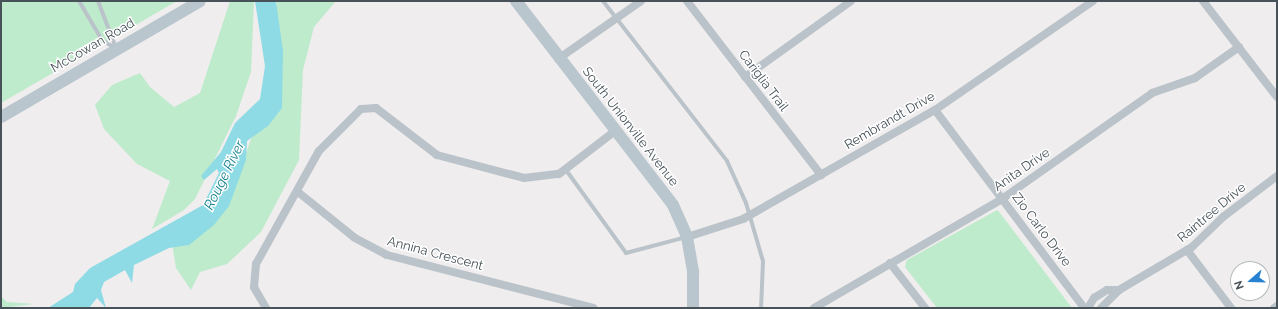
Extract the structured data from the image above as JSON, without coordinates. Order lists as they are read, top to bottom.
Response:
{
  "streets": {
    "street": [
      "McCowan Road",
      "Cariglia Trail",
      "Rembrandt Drive",
      "South Unionville Avenue",
      "Anita Drive",
      "Raintree Drive",
      "Zio Carlo Drive",
      "Annina Crescent"
    ]
  },
  "crossings": [
    ["Cariglia Trail", "Rembrandt Drive"],
    ["Rembrandt Drive", "South Unionville Avenue"],
    ["Rembrandt Drive", "Zio Carlo Drive"],
    ["Anita Drive", "Zio Carlo Drive"]
  ],
  "water": ["Rouge River"],
  "north": "left"
}
